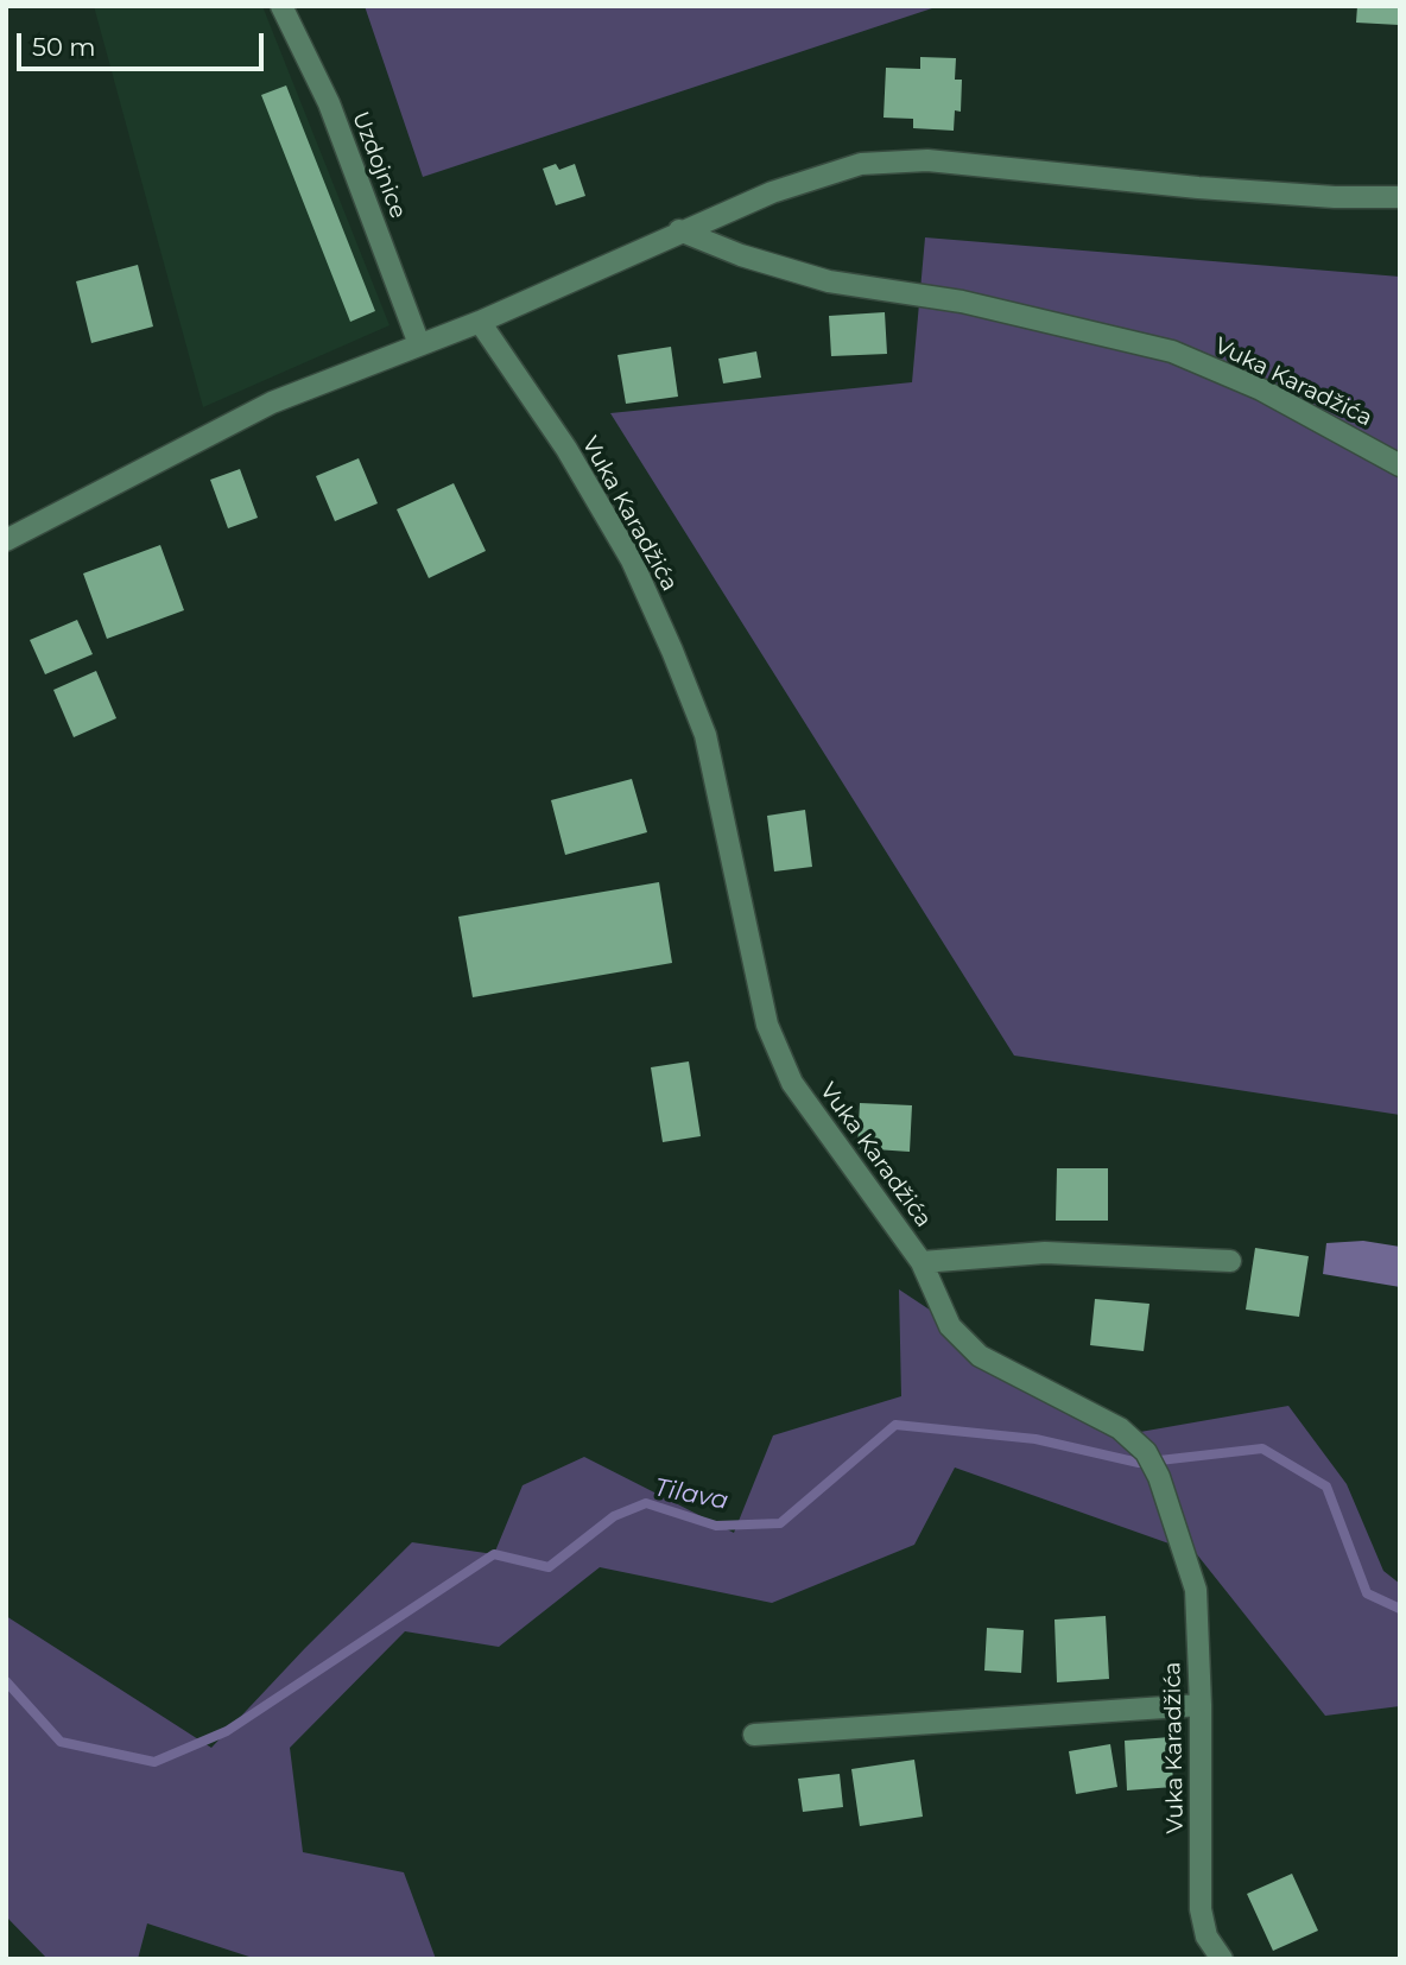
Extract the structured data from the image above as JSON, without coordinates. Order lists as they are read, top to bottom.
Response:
{
  "streets": {
    "street": ["Uzdojnice", "Vuka Karadžića"]
  },
  "water": ["Tilava"],
  "scale_bar": "50 m"
}
